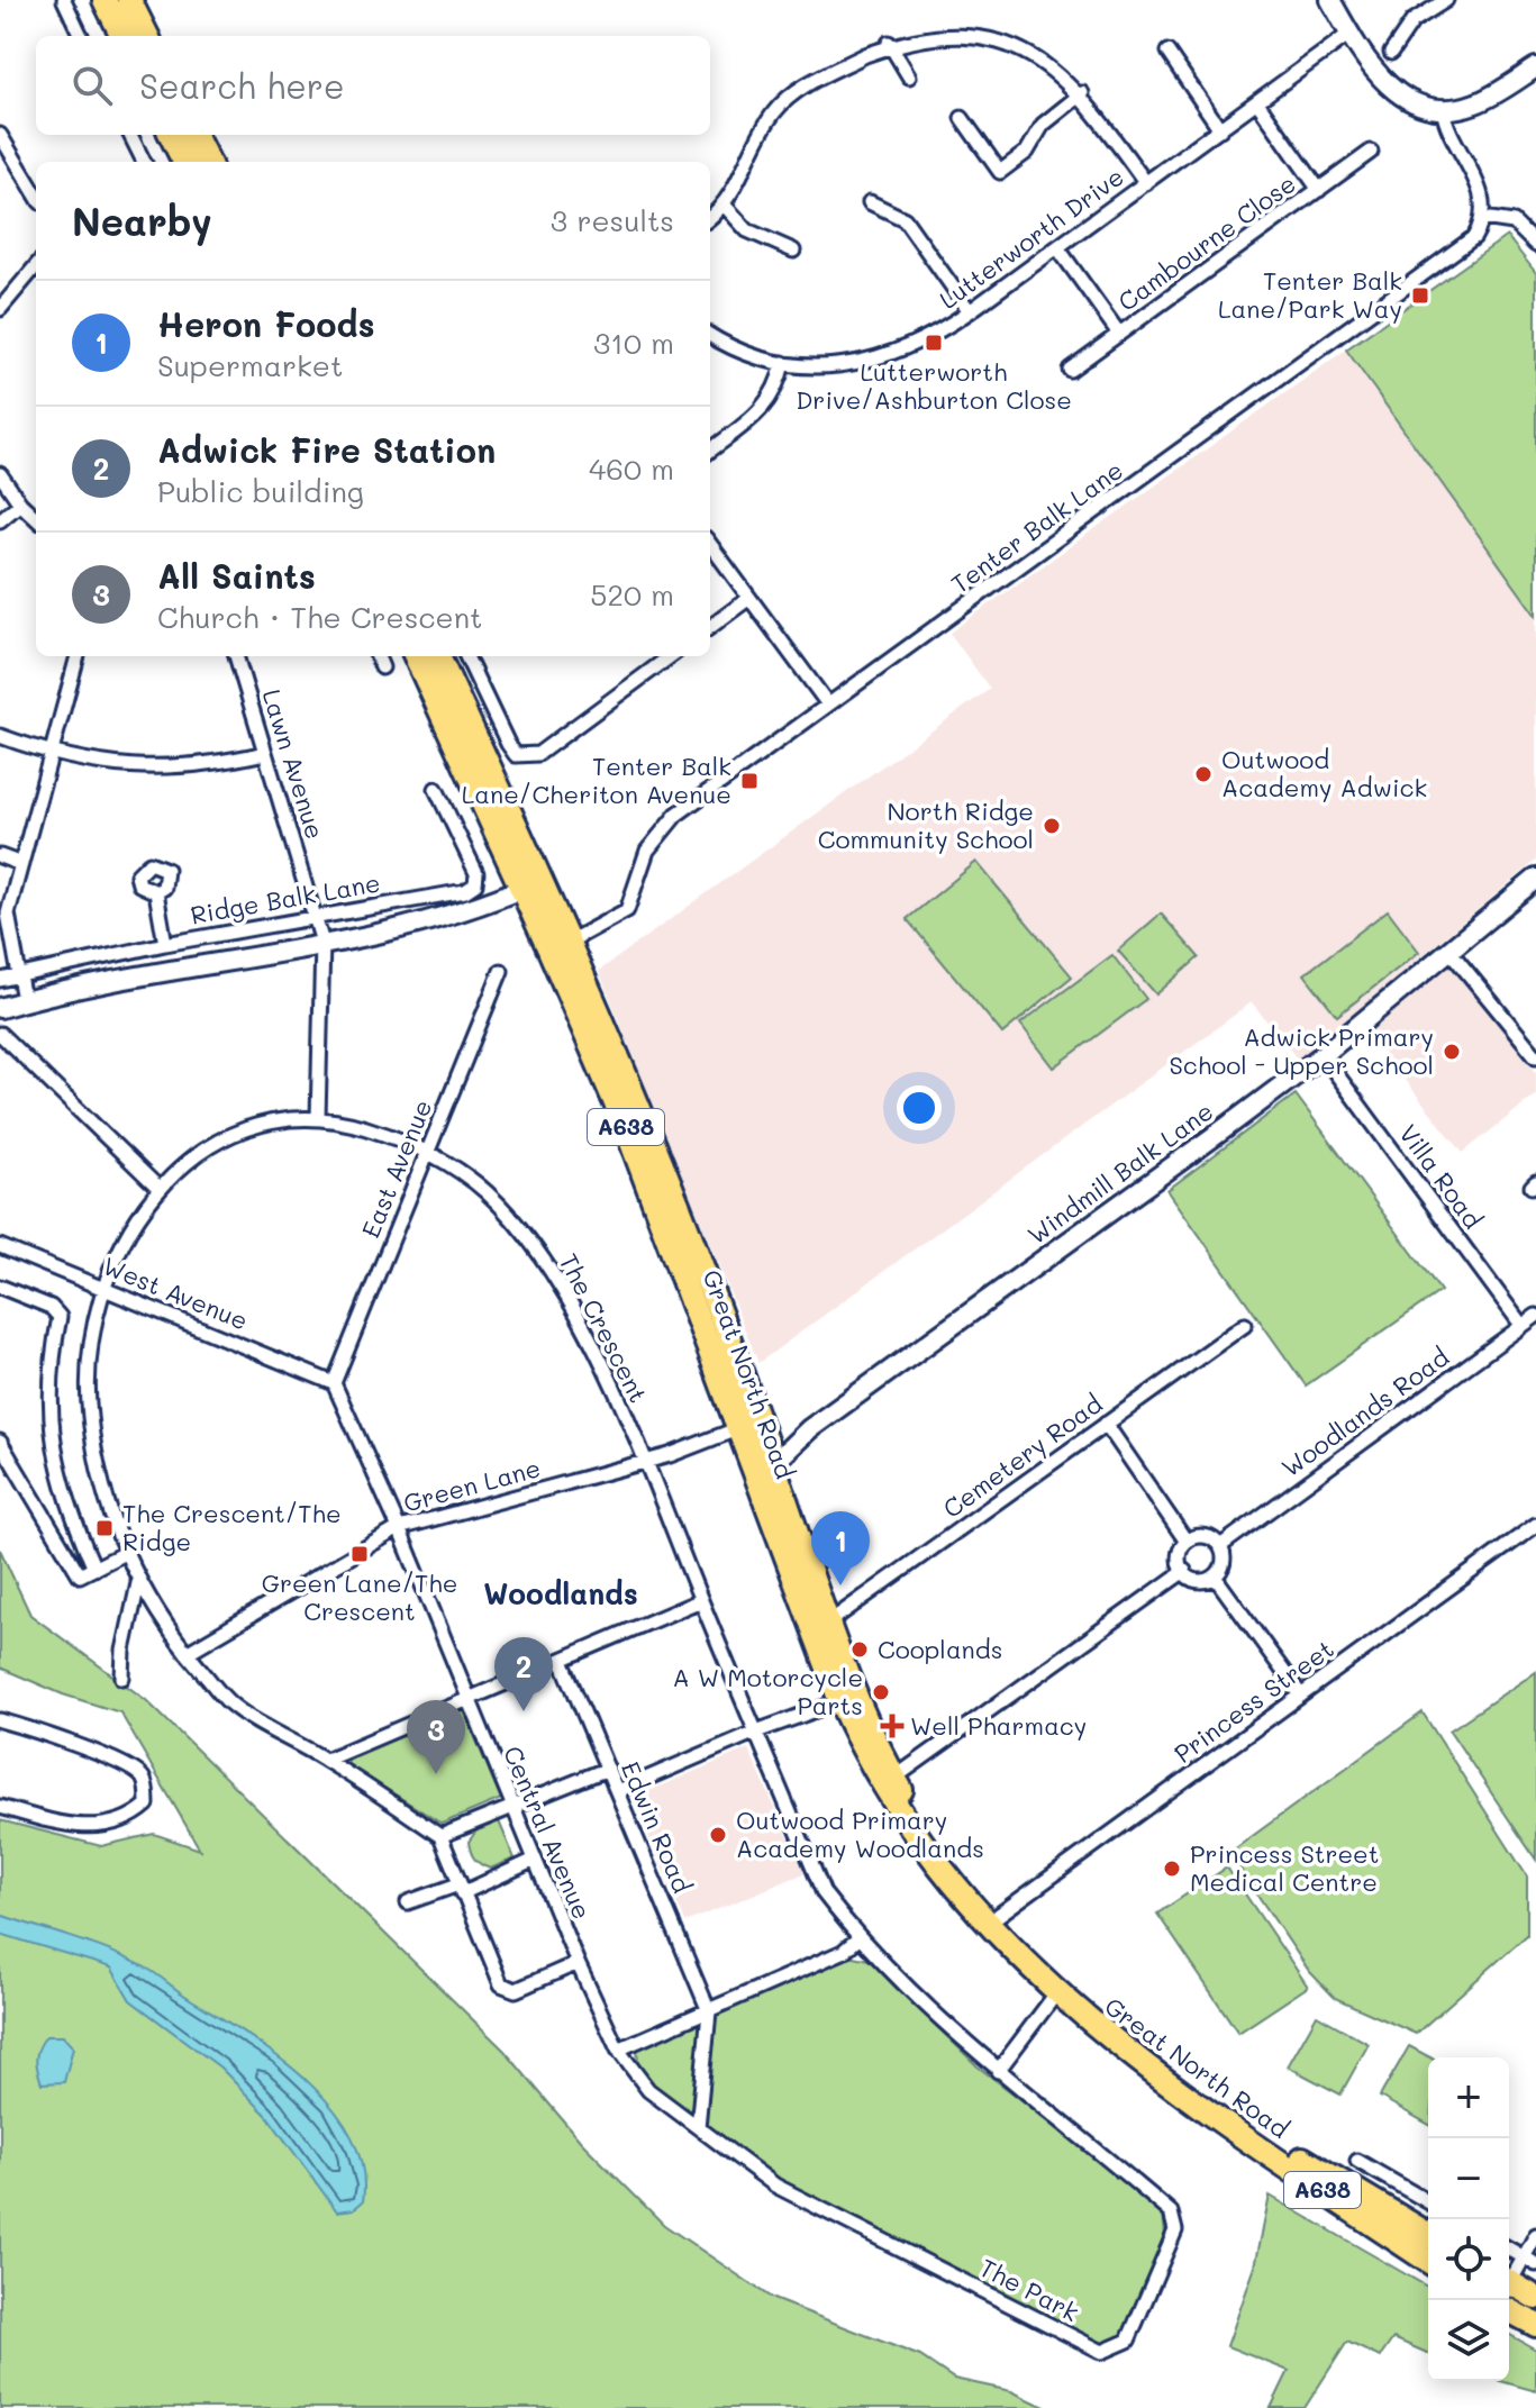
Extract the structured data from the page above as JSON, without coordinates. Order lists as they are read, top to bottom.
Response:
{
  "streets": {
    "highway": ["A638", "Great North Road"],
    "street": [
      "Lutterworth Drive",
      "Cambourne Close",
      "Tenter Balk Lane",
      "Lawn Avenue",
      "Ridge Balk Lane",
      "East Avenue",
      "Windmill Balk Lane",
      "Villa Road",
      "West Avenue",
      "The Crescent",
      "Woodlands Road",
      "Cemetery Road",
      "Green Lane",
      "Princess Street",
      "Edwin Road",
      "Central Avenue",
      "The Park"
    ]
  },
  "crossings": [
    ["Tenter Balk Lane", "Great North Road"],
    ["Lawn Avenue", "Ridge Balk Lane"],
    ["Lawn Avenue", "The Crescent"],
    ["Ridge Balk Lane", "Great North Road"],
    ["East Avenue", "West Avenue"],
    ["East Avenue", "The Crescent"],
    ["East Avenue", "Central Avenue"],
    ["Windmill Balk Lane", "Villa Road"],
    ["Windmill Balk Lane", "Great North Road"],
    ["Villa Road", "Woodlands Road"],
    ["West Avenue", "The Crescent"],
    ["West Avenue", "Central Avenue"],
    ["The Crescent", "Green Lane"],
    ["The Crescent", "The Park"],
    ["Great North Road", "Cemetery Road"],
    ["Great North Road", "Green Lane"],
    ["Great North Road", "Princess Street"],
    ["Green Lane", "Central Avenue"],
    ["Central Avenue", "The Park"]
  ],
  "districts": ["Woodlands"],
  "places": {
    "transit": [
      "Tenter Balk Lane/Park Way",
      "Lutterworth Drive/Ashburton Close",
      "Tenter Balk Lane/Cheriton Avenue",
      "The Crescent/The Ridge",
      "Green Lane/The Crescent"
    ],
    "other": [
      "Outwood Academy Adwick",
      "North Ridge Community School",
      "Adwick Primary School - Upper School",
      "Cooplands",
      "A W Motorcycle Parts",
      "Outwood Primary Academy Woodlands",
      "Princess Street Medical Centre"
    ],
    "health": ["Well Pharmacy"]
  },
  "page": {
    "search": "Search here",
    "heading": ["Nearby", "3 results"],
    "list": [
      {
        "mark": "1",
        "name": "Heron Foods",
        "note": "Supermarket",
        "value": "310 m"
      },
      {
        "mark": "2",
        "name": "Adwick Fire Station",
        "note": "Public building",
        "value": "460 m"
      },
      {
        "mark": "3",
        "name": "All Saints",
        "note": "Church · The Crescent",
        "value": "520 m"
      }
    ],
    "pins": ["1", "2", "3"],
    "map_buttons": ["+", "−"]
  }
}
